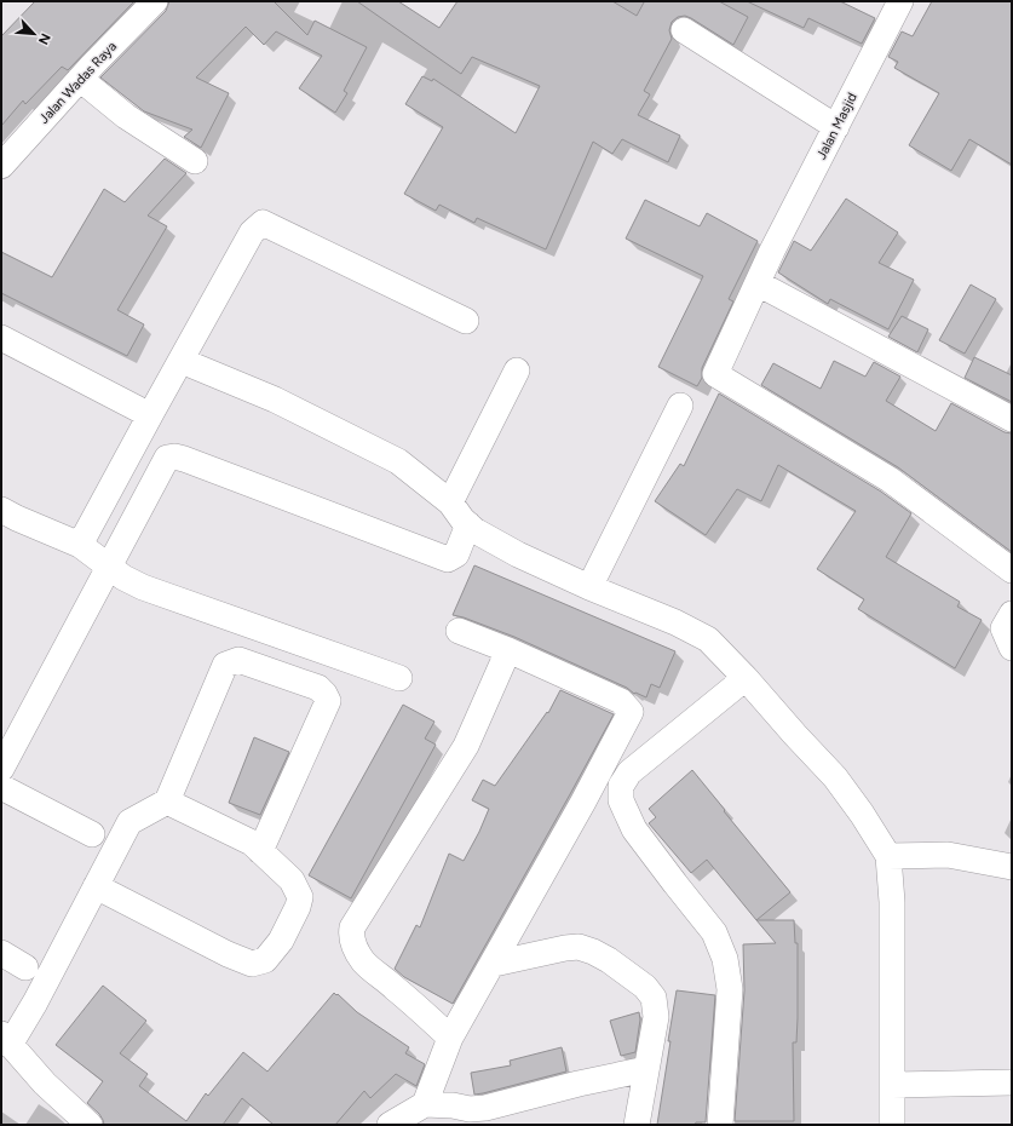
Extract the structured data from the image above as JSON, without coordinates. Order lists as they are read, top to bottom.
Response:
{
  "streets": {
    "street": ["Jalan Wadas Raya", "Jalan Masjid"]
  },
  "north": "bottom right"
}
